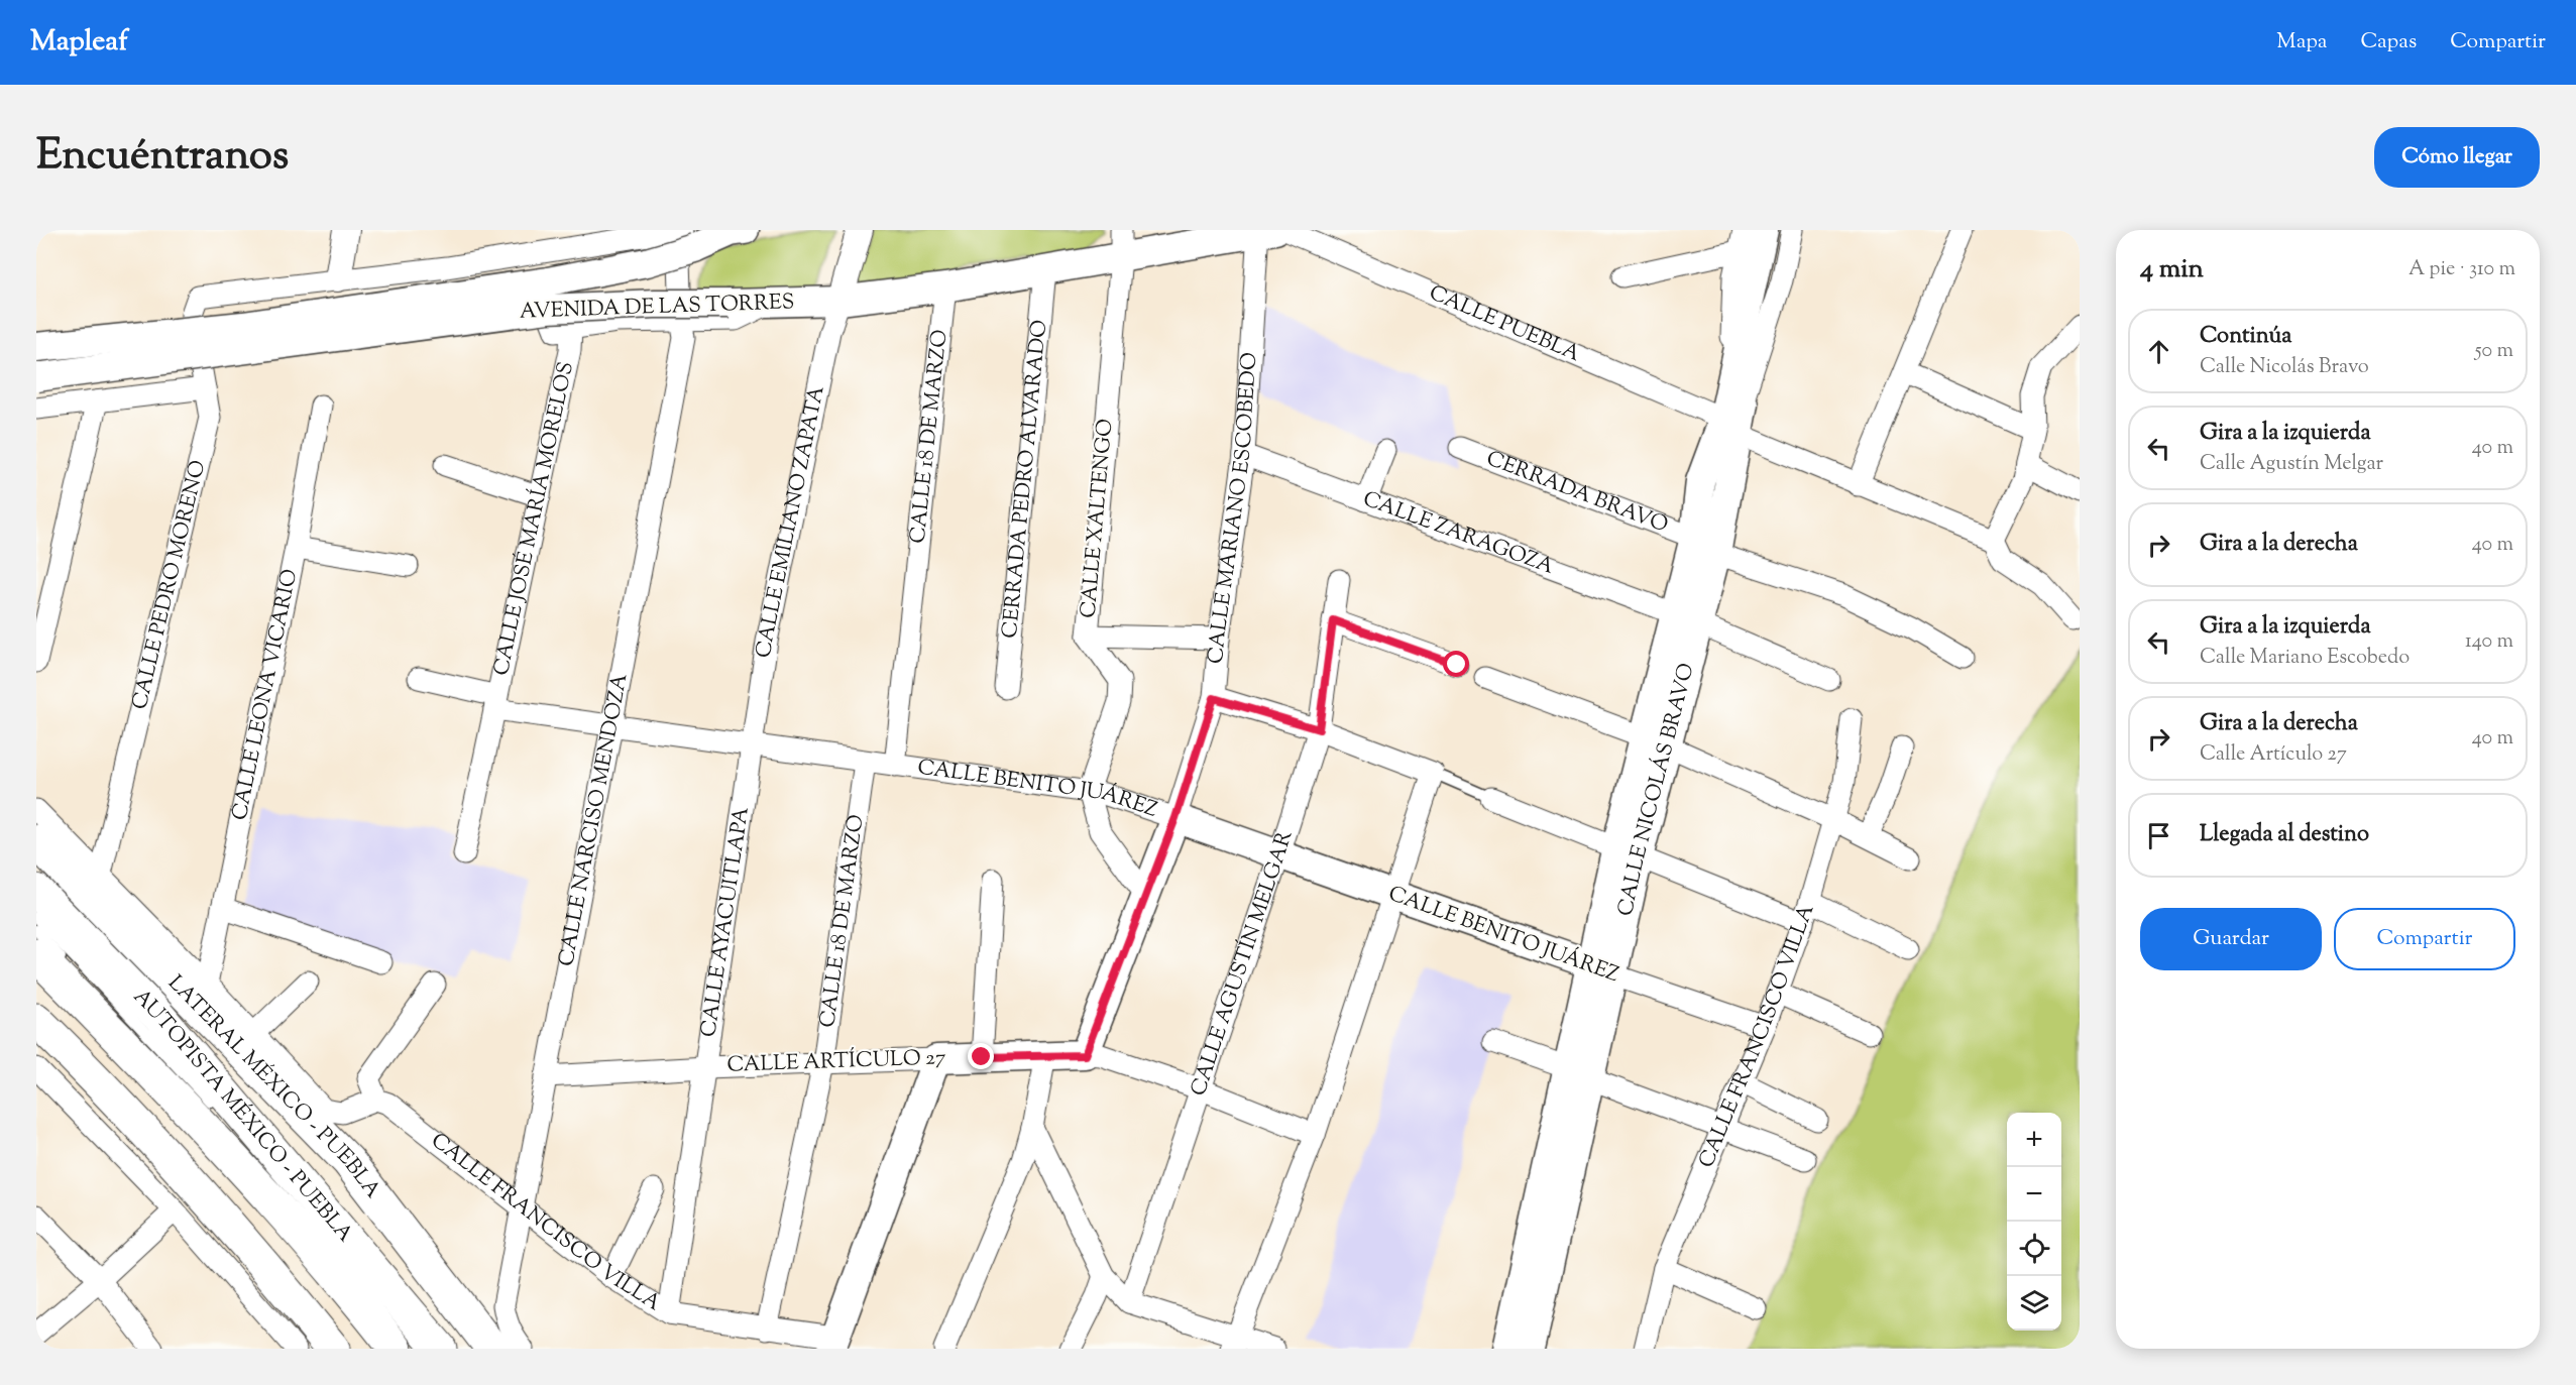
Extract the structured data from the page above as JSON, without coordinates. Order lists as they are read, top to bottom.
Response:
{
  "streets": {
    "highway": ["LATERAL MÉXICO - PUEBLA", "AUTOPISTA MÉXICO - PUEBLA"],
    "main road": [
      "AVENIDA DE LAS TORRES",
      "CALLE MARIANO ESCOBEDO",
      "CALLE NICOLÁS BRAVO",
      "CALLE BENITO JUÁREZ",
      "CALLE ARTÍCULO 27"
    ],
    "street": [
      "CALLE PUEBLA",
      "CALLE 18 DE MARZO",
      "CERRADA PEDRO ALVARADO",
      "CERRADA BRAVO",
      "CALLE JOSÉ MARÍA MORELOS",
      "CALLE XALTENGO",
      "CALLE EMILIANO ZAPATA",
      "CALLE ZARAGOZA",
      "CALLE PEDRO MORENO",
      "CALLE LEONA VICARIO",
      "CALLE NARCISO MENDOZA",
      "CALLE AYACUITLAPA",
      "CALLE AGUSTÍN MELGAR",
      "CALLE FRANCISCO VILLA"
    ]
  },
  "crossings": [
    ["AVENIDA DE LAS TORRES", "CALLE PUEBLA"],
    ["AVENIDA DE LAS TORRES", "CALLE 18 DE MARZO"],
    ["AVENIDA DE LAS TORRES", "CERRADA PEDRO ALVARADO"],
    ["AVENIDA DE LAS TORRES", "CALLE MARIANO ESCOBEDO"],
    ["AVENIDA DE LAS TORRES", "CALLE XALTENGO"],
    ["AVENIDA DE LAS TORRES", "CALLE EMILIANO ZAPATA"],
    ["AVENIDA DE LAS TORRES", "CALLE NARCISO MENDOZA"],
    ["CALLE PUEBLA", "CALLE MARIANO ESCOBEDO"],
    ["CALLE PUEBLA", "CALLE NICOLÁS BRAVO"],
    ["CALLE 18 DE MARZO", "CALLE BENITO JUÁREZ"],
    ["CALLE 18 DE MARZO", "CALLE FRANCISCO VILLA"],
    ["CALLE 18 DE MARZO", "CALLE ARTÍCULO 27"],
    ["CERRADA BRAVO", "CALLE NICOLÁS BRAVO"],
    ["CALLE MARIANO ESCOBEDO", "CALLE ZARAGOZA"],
    ["CALLE MARIANO ESCOBEDO", "CALLE BENITO JUÁREZ"],
    ["CALLE MARIANO ESCOBEDO", "CALLE ARTÍCULO 27"],
    ["CALLE JOSÉ MARÍA MORELOS", "CALLE BENITO JUÁREZ"],
    ["CALLE XALTENGO", "CALLE BENITO JUÁREZ"],
    ["CALLE EMILIANO ZAPATA", "CALLE BENITO JUÁREZ"],
    ["CALLE EMILIANO ZAPATA", "CALLE AYACUITLAPA"],
    ["CALLE ZARAGOZA", "CALLE NICOLÁS BRAVO"],
    ["CALLE NICOLÁS BRAVO", "CALLE BENITO JUÁREZ"],
    ["CALLE BENITO JUÁREZ", "CALLE NARCISO MENDOZA"],
    ["CALLE BENITO JUÁREZ", "CALLE AYACUITLAPA"],
    ["CALLE BENITO JUÁREZ", "CALLE AGUSTÍN MELGAR"],
    ["CALLE BENITO JUÁREZ", "CALLE FRANCISCO VILLA"],
    ["CALLE NARCISO MENDOZA", "CALLE FRANCISCO VILLA"],
    ["CALLE NARCISO MENDOZA", "CALLE ARTÍCULO 27"],
    ["CALLE NARCISO MENDOZA", "LATERAL MÉXICO - PUEBLA"],
    ["CALLE AYACUITLAPA", "CALLE FRANCISCO VILLA"],
    ["CALLE AYACUITLAPA", "CALLE ARTÍCULO 27"],
    ["CALLE AGUSTÍN MELGAR", "CALLE ARTÍCULO 27"]
  ],
  "page": {
    "header": "Mapleaf",
    "nav": ["Mapa", "Capas", "Compartir"],
    "title": "Encuéntranos",
    "buttons": [
      "Cómo llegar",
      ["Guardar", "Compartir"]
    ],
    "heading": ["4 min", "A pie · 310 m"],
    "list": [
      ["Continúa", "Calle Nicolás Bravo", "50 m"],
      ["Gira a la izquierda", "Calle Agustín Melgar", "40 m"],
      ["Gira a la derecha", "40 m"],
      ["Gira a la izquierda", "Calle Mariano Escobedo", "140 m"],
      ["Gira a la derecha", "Calle Artículo 27", "40 m"],
      "Llegada al destino"
    ],
    "map_buttons": ["+", "−"]
  }
}
